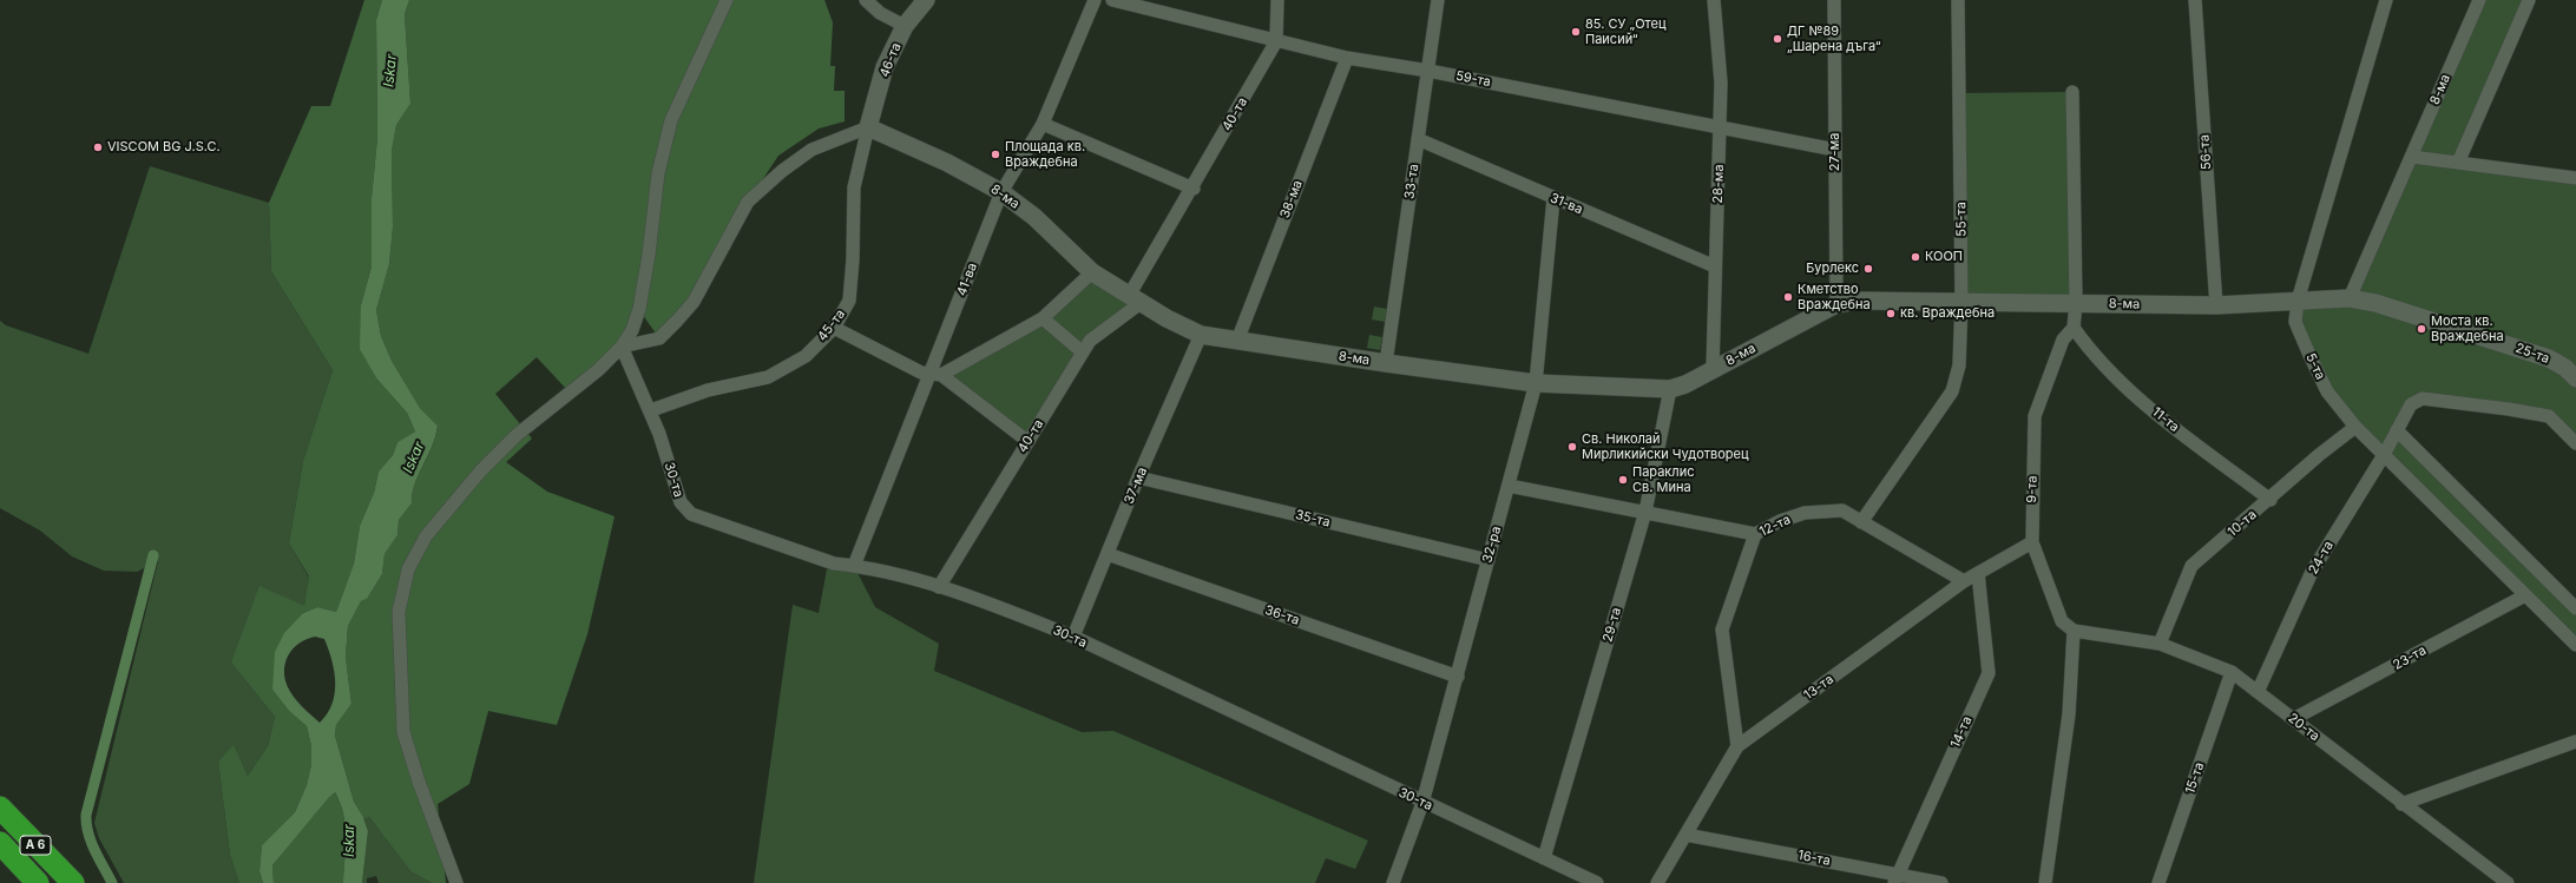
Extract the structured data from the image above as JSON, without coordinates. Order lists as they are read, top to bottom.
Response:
{
  "streets": {
    "highway": ["A 6"],
    "street": [
      "46-та",
      "59-та",
      "8-ма",
      "40-та",
      "27-ма",
      "56-та",
      "33-та",
      "28-ма",
      "38-ма",
      "31-ва",
      "55-та",
      "41-ва",
      "45-та",
      "25-та",
      "5-та",
      "11-та",
      "30-та",
      "37-ма",
      "9-та",
      "35-та",
      "10-та",
      "12-та",
      "32-ра",
      "24-та",
      "36-та",
      "29-та",
      "23-та",
      "13-та",
      "20-та",
      "14-та",
      "15-та",
      "16-та"
    ]
  },
  "crossings": [
    ["46-та", "8-ма"],
    ["46-та", "45-та"],
    ["59-та", "40-та"],
    ["59-та", "27-ма"],
    ["59-та", "33-та"],
    ["59-та", "28-ма"],
    ["59-та", "38-ма"],
    ["8-ма", "40-та"],
    ["8-ма", "27-ма"],
    ["8-ма", "56-та"],
    ["8-ма", "33-та"],
    ["8-ма", "28-ма"],
    ["8-ма", "38-ма"],
    ["8-ма", "55-та"],
    ["8-ма", "41-ва"],
    ["8-ма", "45-та"],
    ["8-ма", "25-та"],
    ["8-ма", "5-та"],
    ["8-ма", "37-ма"],
    ["8-ма", "9-та"],
    ["8-ма", "32-ра"],
    ["8-ма", "29-та"],
    ["40-та", "30-та"],
    ["33-та", "31-ва"],
    ["28-ма", "31-ва"],
    ["31-ва", "32-ра"],
    ["55-та", "12-та"],
    ["41-ва", "30-та"],
    ["45-та", "30-та"],
    ["5-та", "10-та"],
    ["5-та", "24-та"],
    ["5-та", "23-та"],
    ["11-та", "9-та"],
    ["11-та", "10-та"],
    ["30-та", "37-ма"],
    ["30-та", "32-ра"],
    ["30-та", "29-та"],
    ["37-ма", "35-та"],
    ["37-ма", "36-та"],
    ["9-та", "13-та"],
    ["9-та", "20-та"],
    ["35-та", "32-ра"],
    ["10-та", "20-та"],
    ["12-та", "13-та"],
    ["32-ра", "36-та"],
    ["24-та", "20-та"],
    ["23-та", "20-та"],
    ["13-та", "14-та"],
    ["13-та", "16-та"],
    ["20-та", "15-та"],
    ["14-та", "16-та"]
  ],
  "water": ["Iskar"],
  "places": [
    "85. СУ „Отец Паисий“",
    "ДГ №89 „Шарена дъга“",
    "VISCOM BG J.S.C.",
    "Площада кв. Враждебна",
    "КООП",
    "Бурлекс",
    "Кметство Враждебна",
    "кв. Враждебна",
    "Моста кв. Враждебна",
    "Св. Николай Мирликийски Чудотворец",
    "Параклис Св. Мина"
  ]
}
